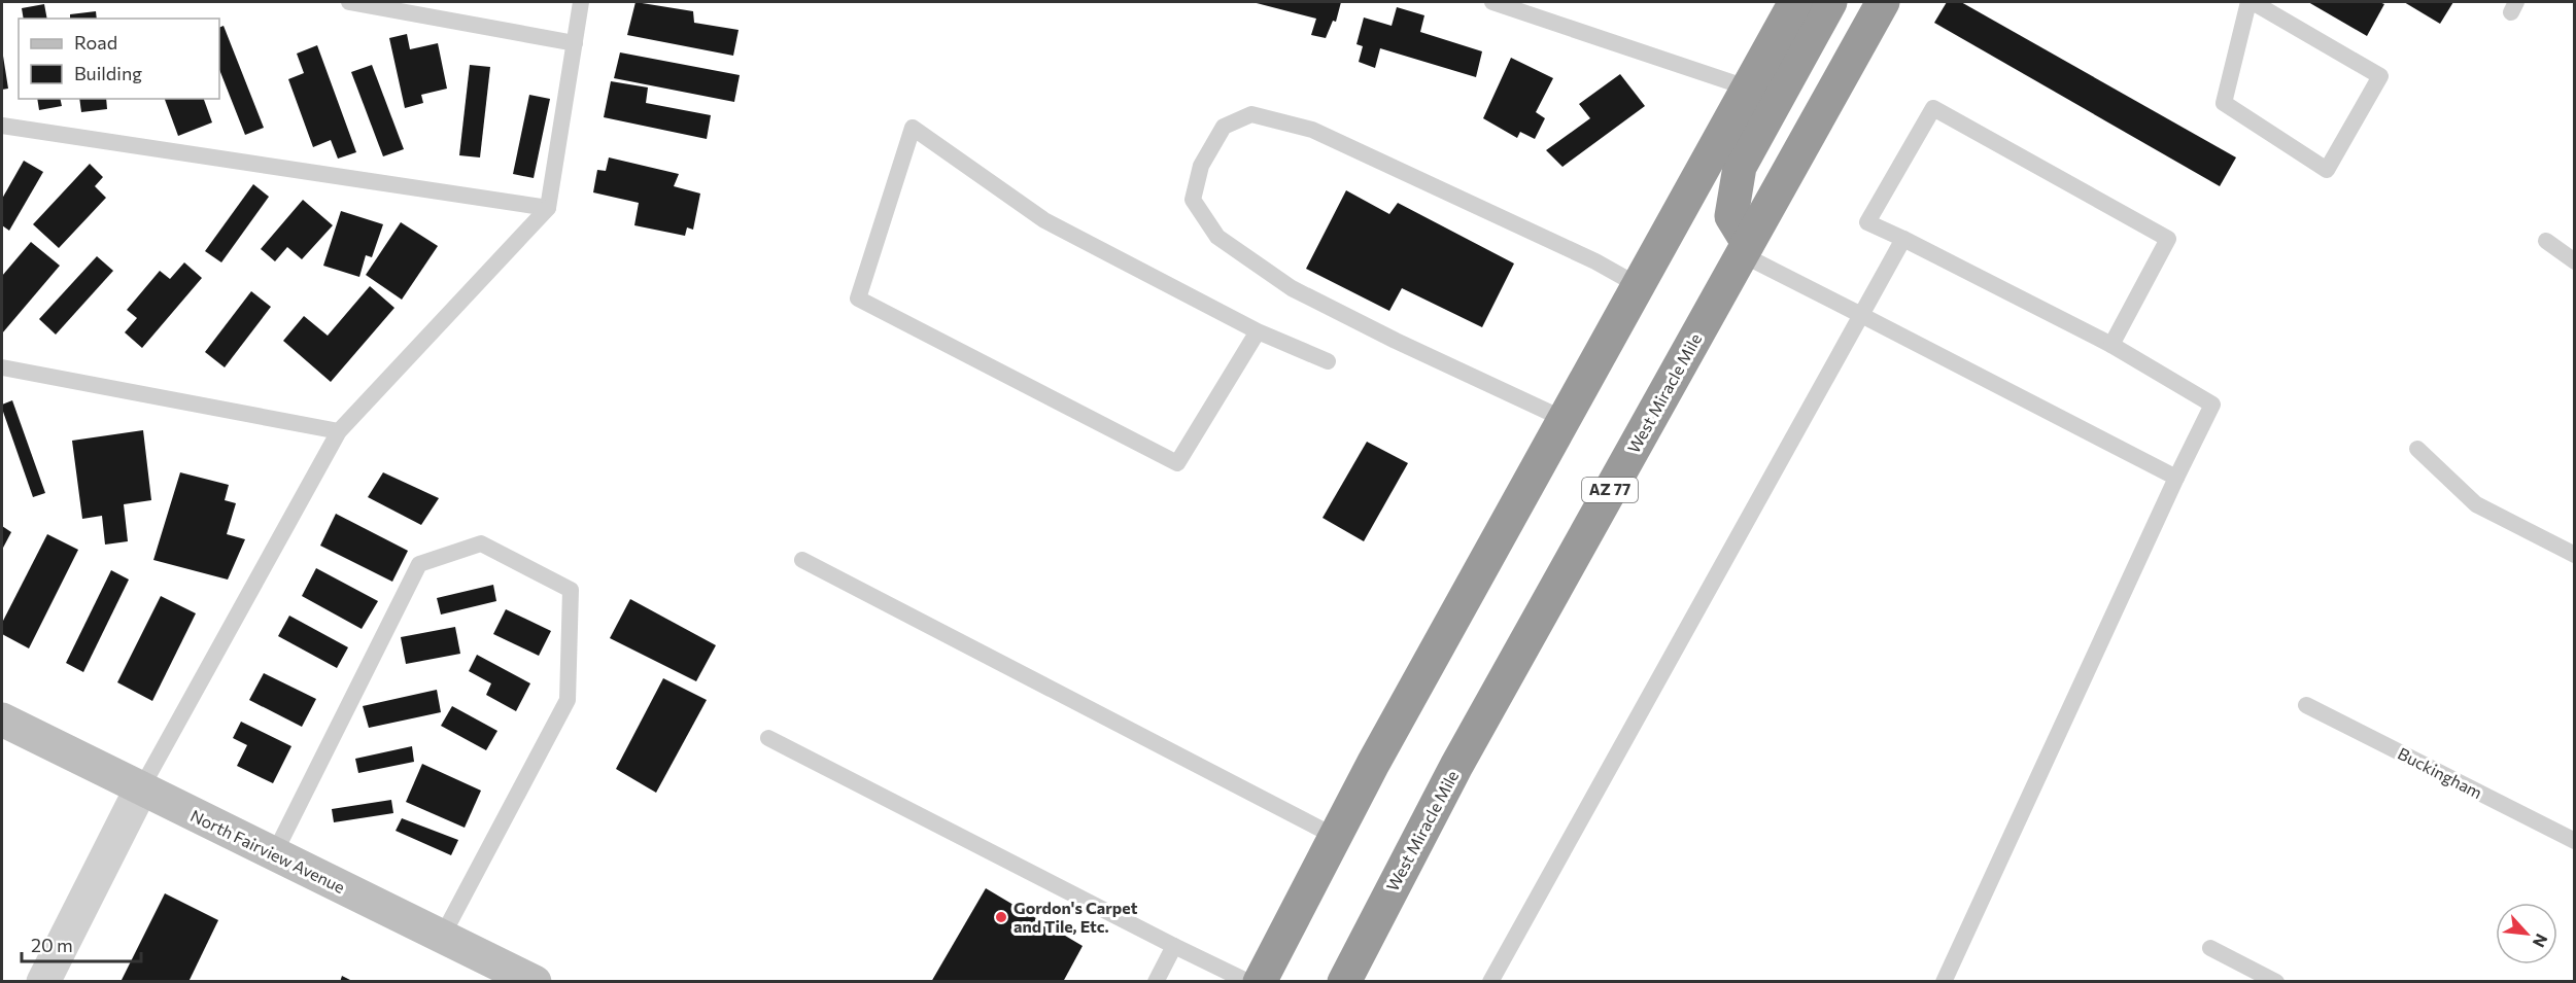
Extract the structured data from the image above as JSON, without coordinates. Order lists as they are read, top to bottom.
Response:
{
  "streets": {
    "highway": ["West Miracle Mile", "AZ 77"],
    "street": ["North Fairview Avenue"],
    "lane": ["Buckingham"]
  },
  "places": ["Gordon's Carpet and Tile, Etc."],
  "legend": ["Road", "Building"],
  "scale_bar": "20 m",
  "north": "bottom right"
}
